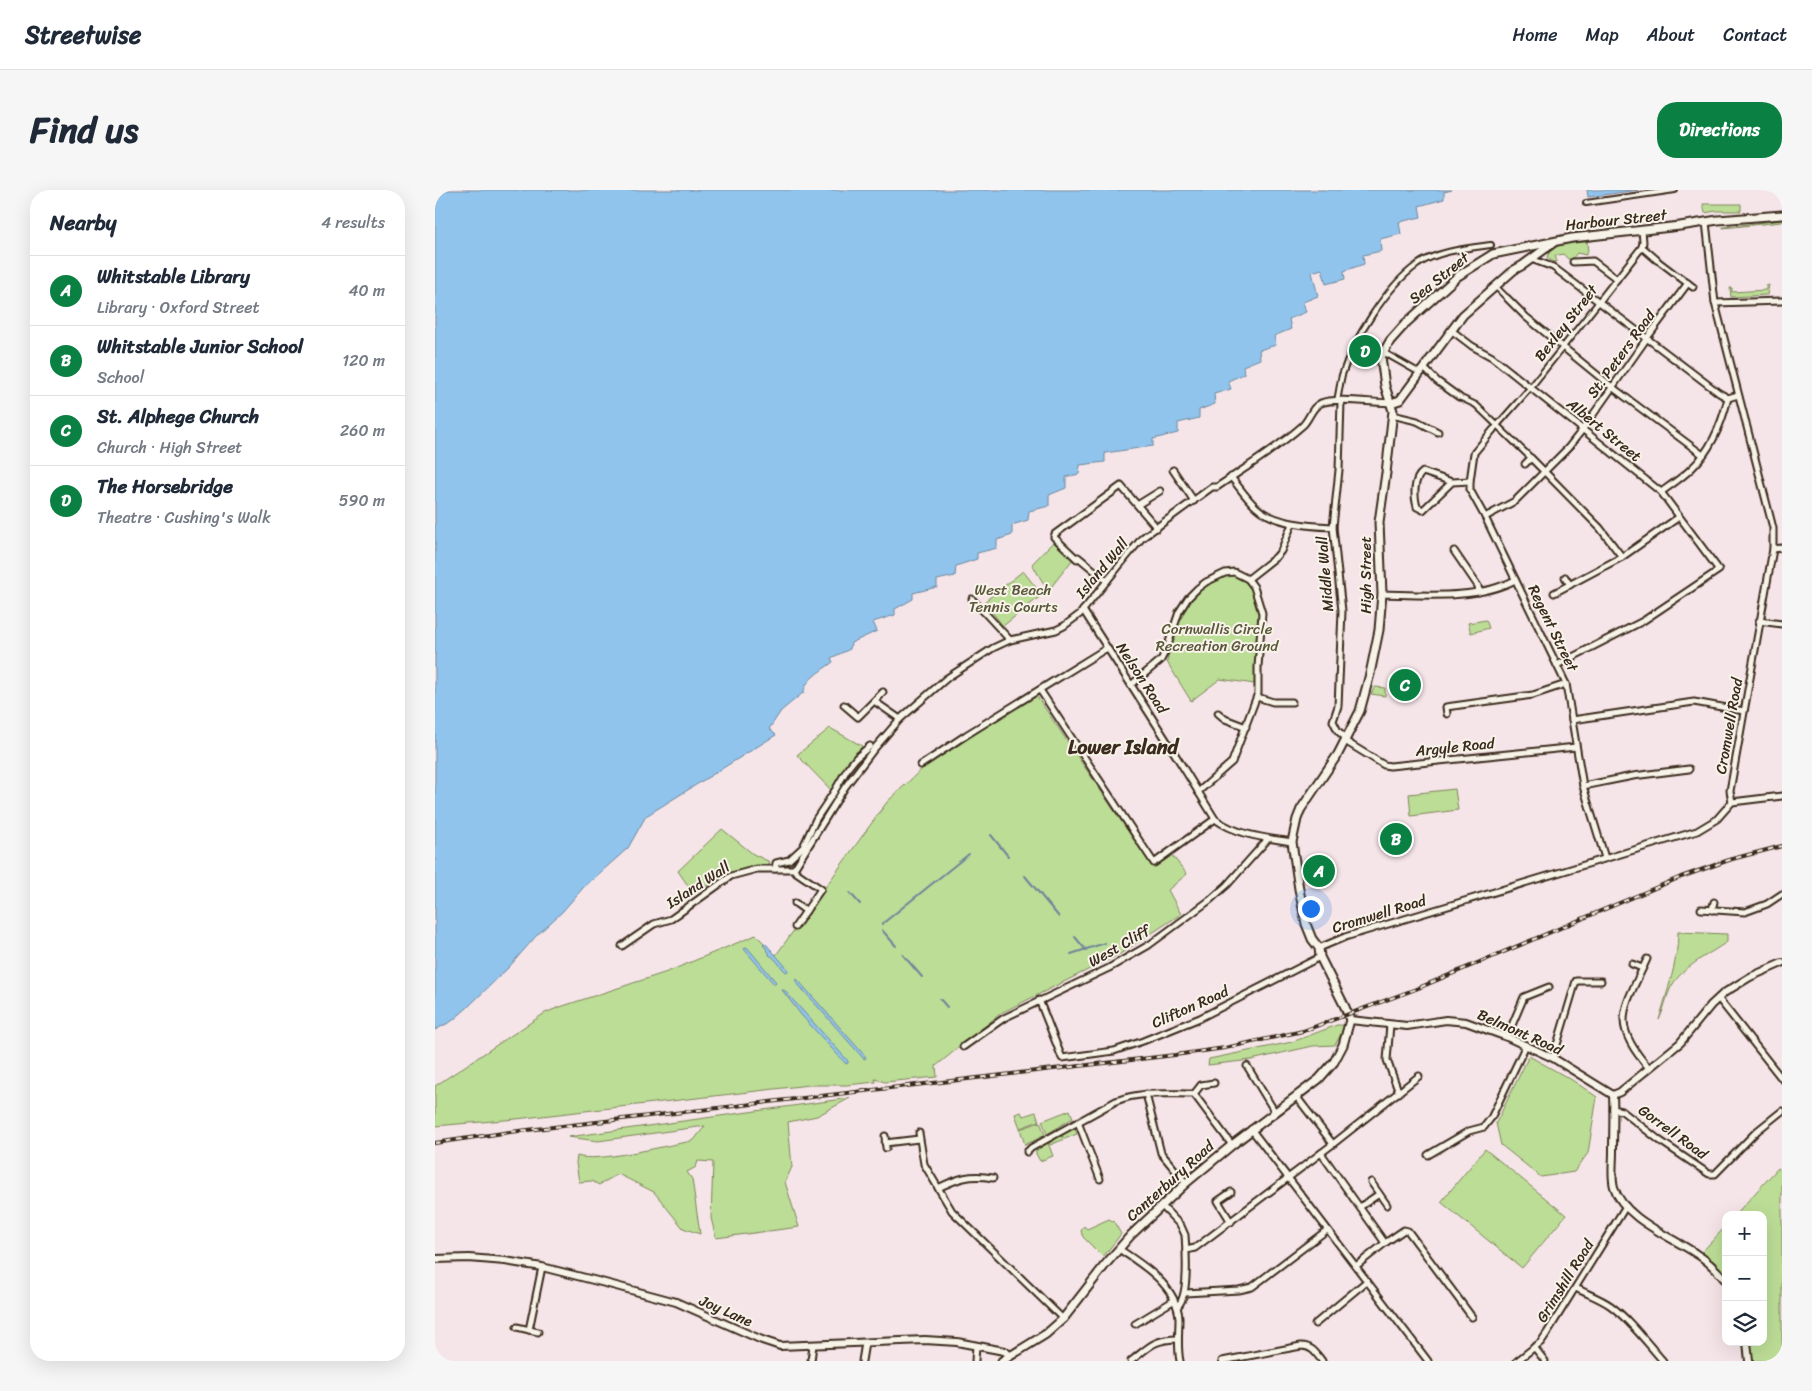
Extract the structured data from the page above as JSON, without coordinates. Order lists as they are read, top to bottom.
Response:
{
  "streets": {
    "main road": [
      "Harbour Street",
      "Sea Street",
      "High Street",
      "Canterbury Road"
    ],
    "street": [
      "Bexley Street",
      "St. Peters Road",
      "Albert Street",
      "Island Wall",
      "Middle Wall",
      "Regent Street",
      "Nelson Road",
      "Cromwell Road",
      "Argyle Road",
      "West Cliff",
      "Clifton Road",
      "Belmont Road",
      "Gorrell Road",
      "Grimshill Road",
      "Joy Lane"
    ]
  },
  "crossings": [
    ["Harbour Street", "Sea Street"],
    ["Harbour Street", "Albert Street"],
    ["Harbour Street", "Island Wall"],
    ["Harbour Street", "High Street"],
    ["Harbour Street", "Cromwell Road"],
    ["Sea Street", "High Street"],
    ["Bexley Street", "Albert Street"],
    ["Bexley Street", "Regent Street"],
    ["St. Peters Road", "Albert Street"],
    ["St. Peters Road", "Regent Street"],
    ["Albert Street", "Regent Street"],
    ["Island Wall", "Middle Wall"],
    ["Island Wall", "High Street"],
    ["Island Wall", "Nelson Road"],
    ["Middle Wall", "High Street"],
    ["Middle Wall", "Argyle Road"],
    ["High Street", "Nelson Road"],
    ["High Street", "Argyle Road"],
    ["Regent Street", "Cromwell Road"],
    ["Regent Street", "Argyle Road"],
    ["Nelson Road", "West Cliff"],
    ["West Cliff", "Clifton Road"],
    ["Belmont Road", "Canterbury Road"],
    ["Canterbury Road", "Joy Lane"]
  ],
  "districts": ["Lower Island"],
  "parks": ["West Beach Tennis Courts", "Cornwallis Circle Recreation Ground"],
  "page": {
    "header": "Streetwise",
    "nav": [
      "Home",
      "Map",
      "About",
      "Contact"
    ],
    "title": "Find us",
    "buttons": "Directions",
    "heading": ["Nearby", "4 results"],
    "list": [
      {
        "mark": "A",
        "name": "Whitstable Library",
        "note": "Library · Oxford Street",
        "value": "40 m"
      },
      {
        "mark": "B",
        "name": "Whitstable Junior School",
        "note": "School",
        "value": "120 m"
      },
      {
        "mark": "C",
        "name": "St. Alphege Church",
        "note": "Church · High Street",
        "value": "260 m"
      },
      {
        "mark": "D",
        "name": "The Horsebridge",
        "note": "Theatre · Cushing's Walk",
        "value": "590 m"
      }
    ],
    "pins": [
      "D",
      "C",
      "B",
      "A"
    ],
    "map_buttons": ["+", "−"]
  }
}
